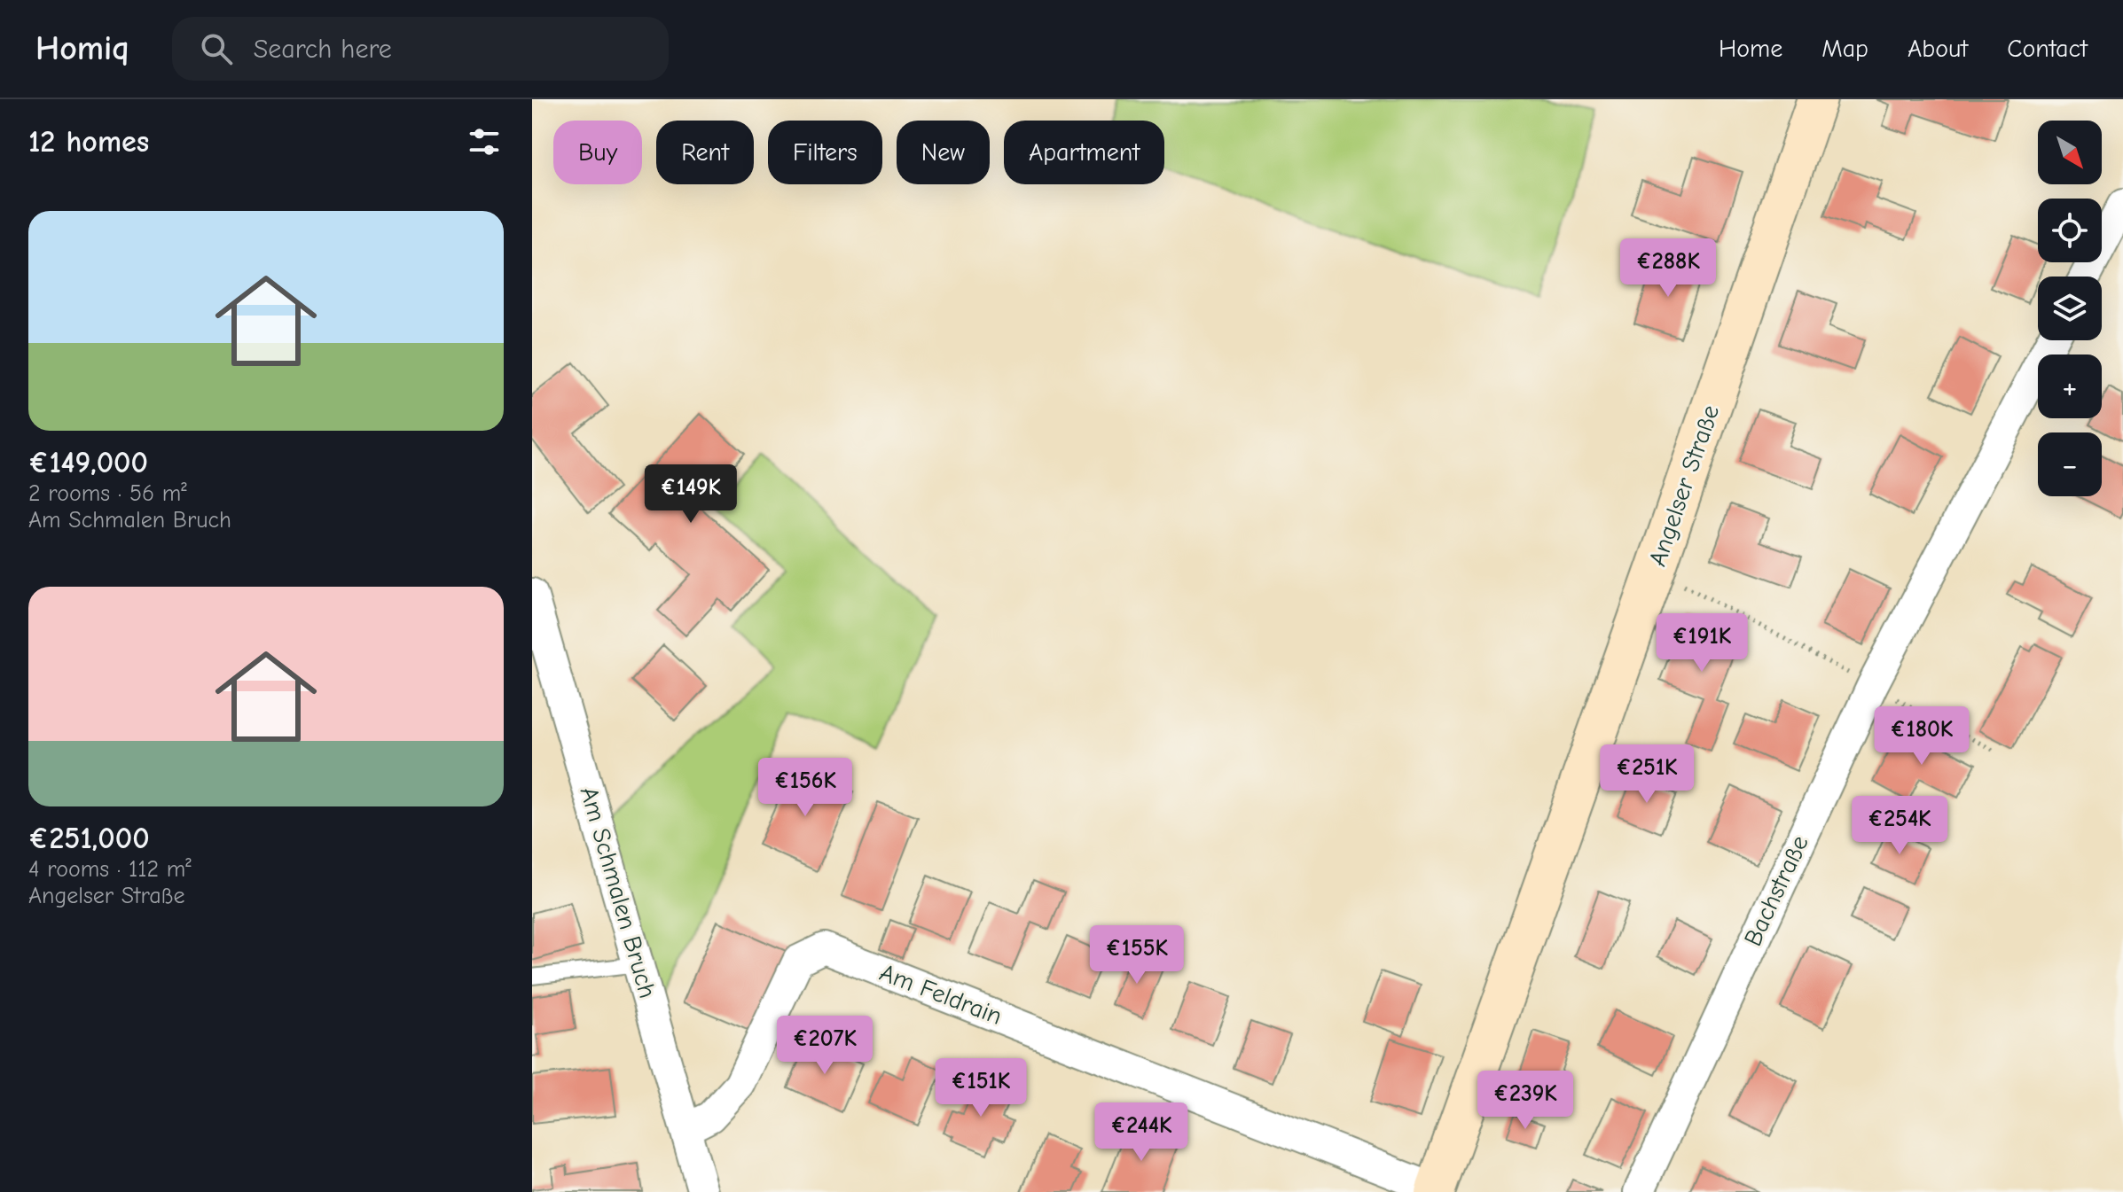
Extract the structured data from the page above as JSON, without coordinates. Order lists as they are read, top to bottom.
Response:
{
  "streets": {
    "main road": ["Angelser Straße"],
    "street": ["Bachstraße", "Am Schmalen Bruch", "Am Feldrain"]
  },
  "crossings": [
    ["Angelser Straße", "Am Feldrain"],
    ["Am Schmalen Bruch", "Am Feldrain"]
  ],
  "north": "bottom right",
  "page": {
    "header": "Homiq",
    "search": "Search here",
    "nav": [
      "Home",
      "Map",
      "About",
      "Contact"
    ],
    "heading": "12 homes",
    "map_buttons": ["+", "−"],
    "chip": [
      "Buy",
      "Rent",
      "Filters",
      "New",
      "Apartment"
    ],
    "list": [
      {
        "name": "€149,000",
        "note": "2 rooms · 56 m² · Am Schmalen Bruch"
      },
      {
        "name": "€251,000",
        "note": "4 rooms · 112 m² · Angelser Straße"
      }
    ],
    "price": [
      "€288K",
      "€149K",
      "€191K",
      "€180K",
      "€251K",
      "€156K",
      "€254K",
      "€155K",
      "€207K",
      "€151K",
      "€239K",
      "€244K"
    ]
  }
}
